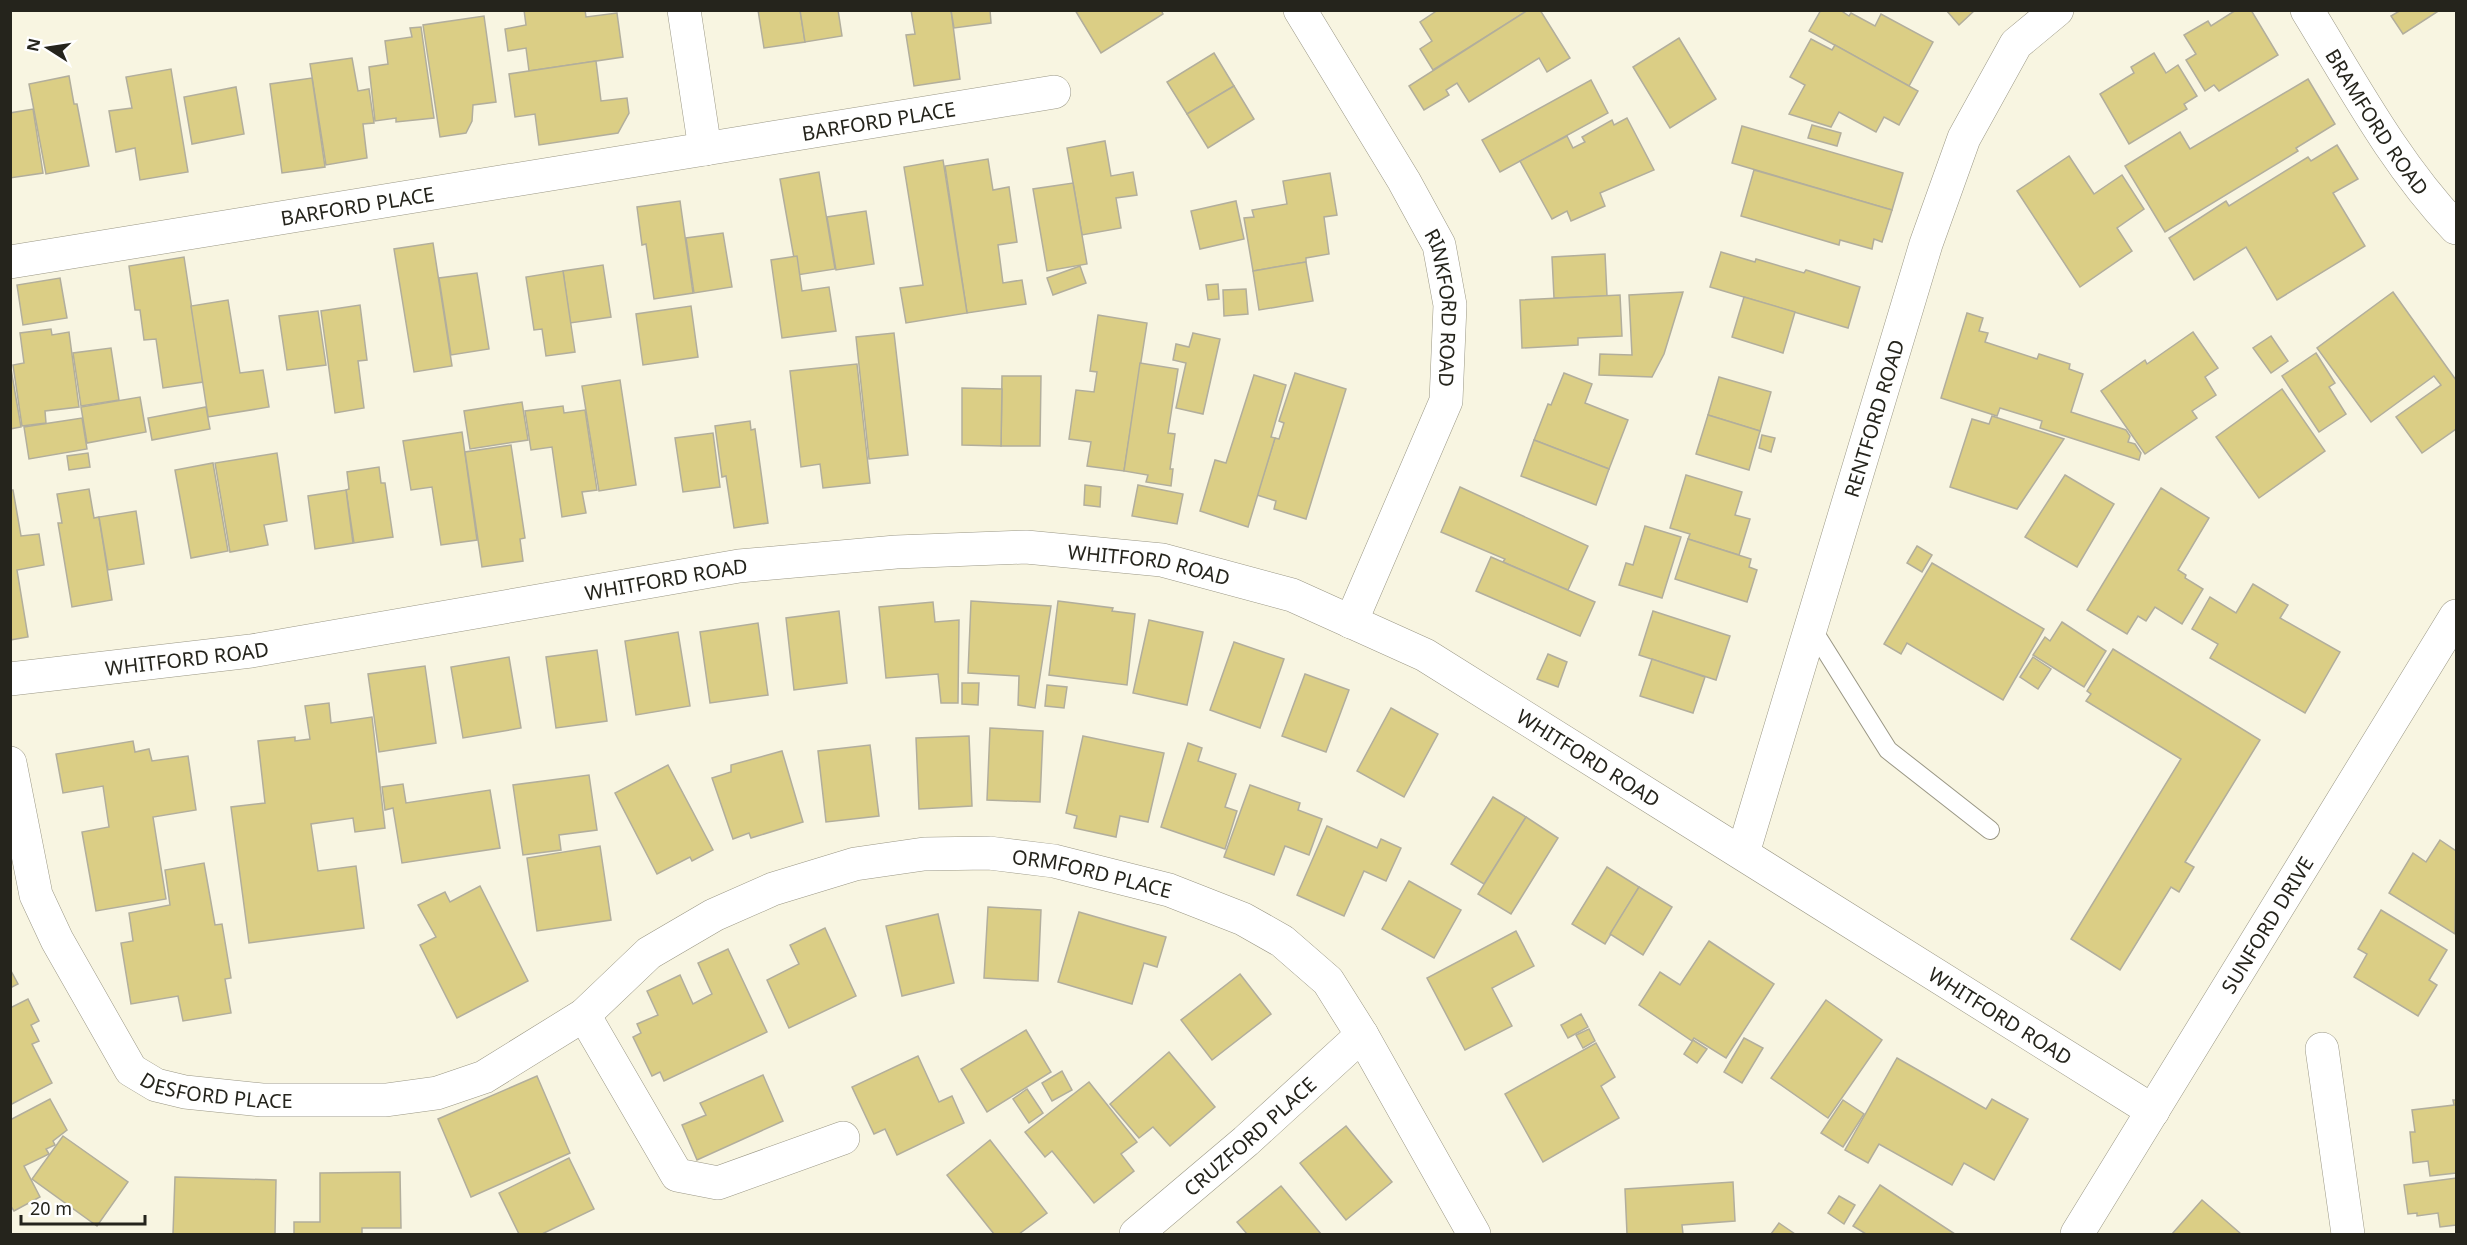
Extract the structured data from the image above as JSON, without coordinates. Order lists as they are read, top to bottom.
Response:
{
  "streets": {
    "street": [
      "BARFORD PLACE",
      "BRAMFORD ROAD",
      "RINKFORD ROAD",
      "RENTFORD ROAD",
      "WHITFORD ROAD",
      "ORMFORD PLACE",
      "SUNFORD DRIVE",
      "DESFORD PLACE",
      "CRUZFORD PLACE"
    ]
  },
  "crossings": [
    ["RINKFORD ROAD", "WHITFORD ROAD"],
    ["RENTFORD ROAD", "WHITFORD ROAD"],
    ["WHITFORD ROAD", "SUNFORD DRIVE"],
    ["ORMFORD PLACE", "DESFORD PLACE"],
    ["ORMFORD PLACE", "CRUZFORD PLACE"]
  ],
  "scale_bar": "20 m",
  "north": "left"
}
